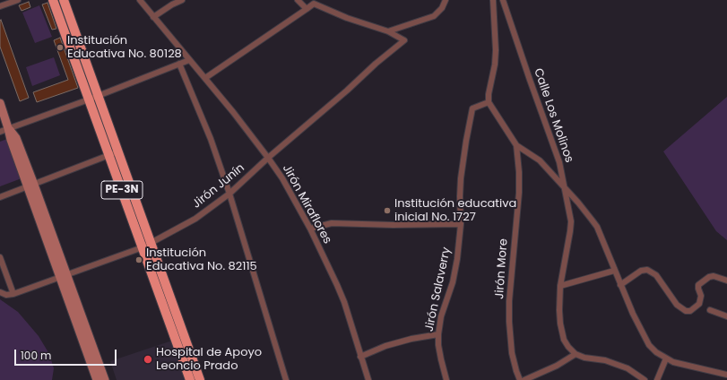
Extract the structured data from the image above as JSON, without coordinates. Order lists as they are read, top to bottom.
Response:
{
  "streets": {
    "highway": ["PE-3N"],
    "street": [
      "Calle Los Molinos",
      "Jirón Junín",
      "Jirón Miraflores",
      "Jirón More",
      "Jirón Salaverry"
    ]
  },
  "crossings": [
    ["Jirón Junín", "PE-3N"],
    ["Jirón Junín", "Jirón Miraflores"],
    ["Jirón More", "Jirón Salaverry"]
  ],
  "places": [
    "Institución Educativa No. 80128",
    "Institución educativa inicial No. 1727",
    "Institución Educativa No. 82115",
    "Hospital de Apoyo Leoncio Prado"
  ],
  "scale_bar": "100 m"
}
